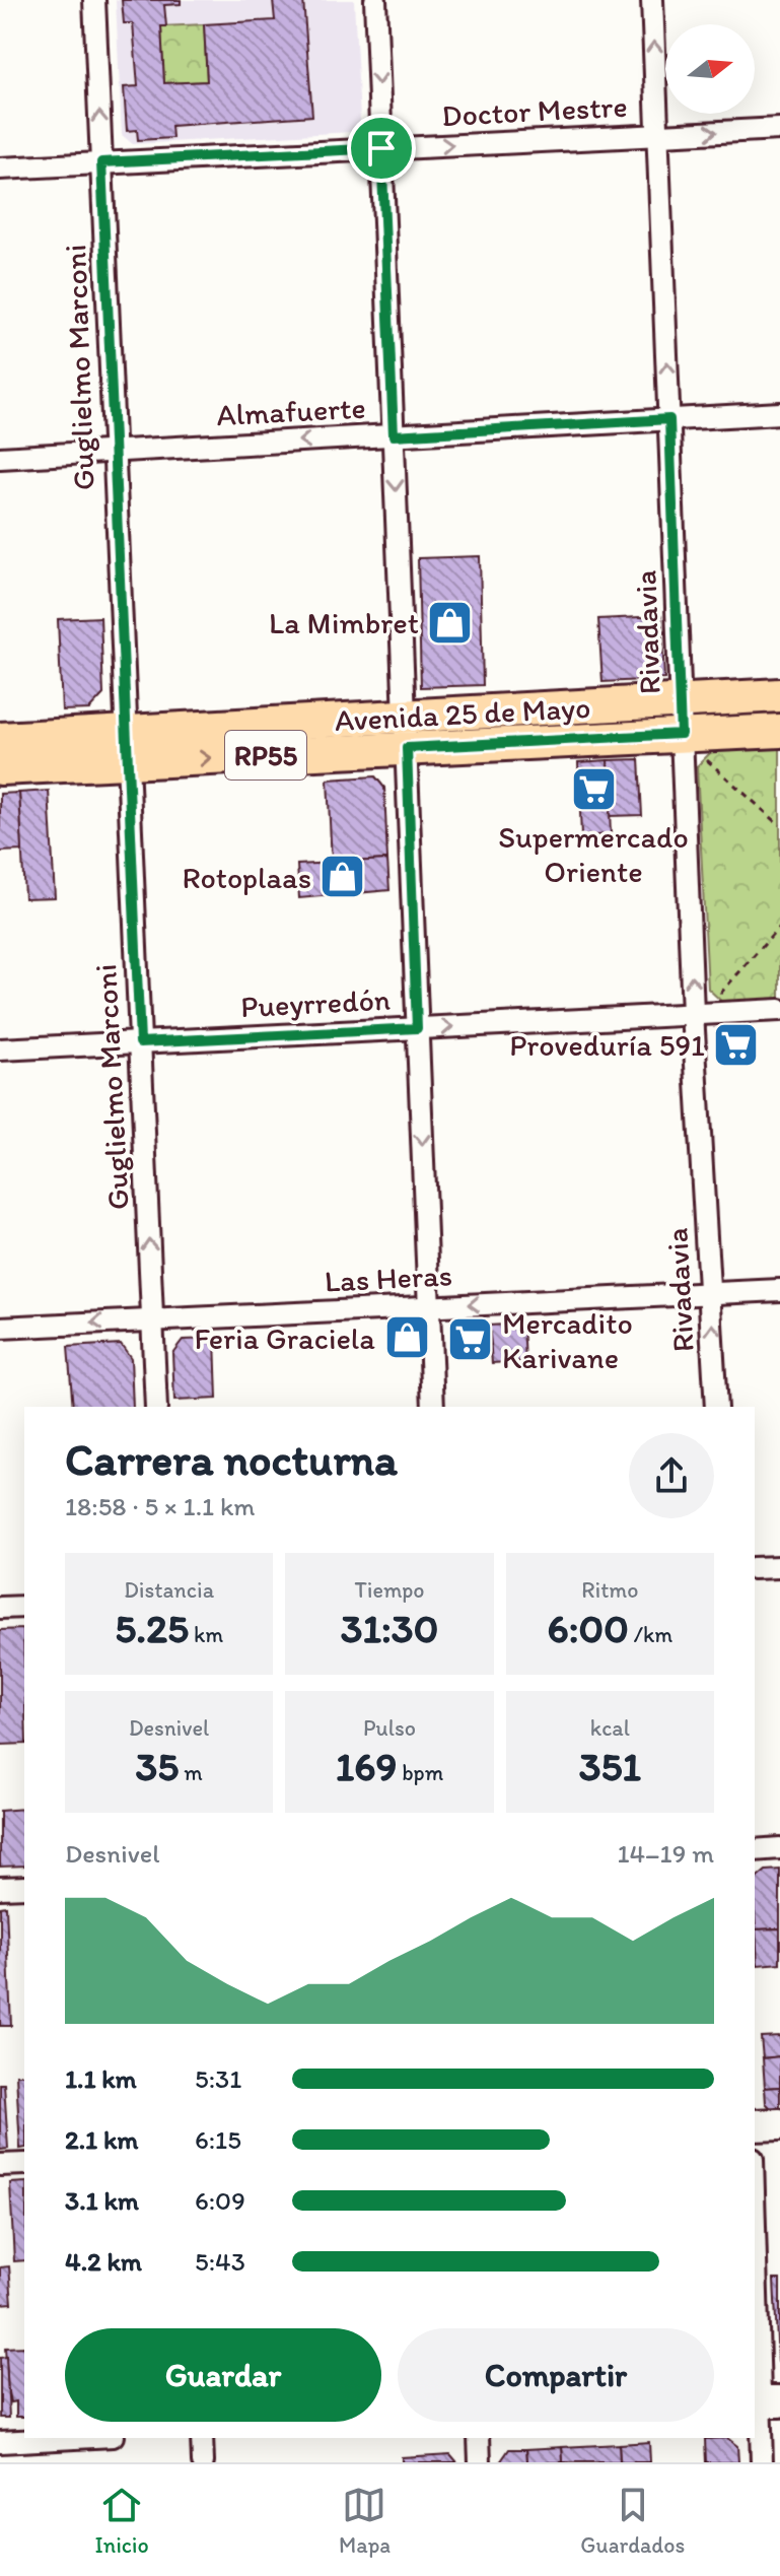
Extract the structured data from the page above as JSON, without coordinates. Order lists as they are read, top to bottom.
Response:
{
  "streets": {
    "main road": ["Avenida 25 de Mayo", "RP55"],
    "street": [
      "Doctor Mestre",
      "Guglielmo Marconi",
      "Almafuerte",
      "Rivadavia",
      "Pueyrredón",
      "Las Heras"
    ]
  },
  "crossings": [
    ["Doctor Mestre", "Guglielmo Marconi"],
    ["Doctor Mestre", "Rivadavia"],
    ["Guglielmo Marconi", "Almafuerte"],
    ["Guglielmo Marconi", "Avenida 25 de Mayo"],
    ["Guglielmo Marconi", "Pueyrredón"],
    ["Guglielmo Marconi", "Las Heras"],
    ["Almafuerte", "Rivadavia"],
    ["Rivadavia", "Avenida 25 de Mayo"],
    ["Rivadavia", "Pueyrredón"],
    ["Rivadavia", "Las Heras"]
  ],
  "one_way": [
    "Doctor Mestre",
    "Almafuerte",
    "Rivadavia",
    "Pueyrredón",
    "Las Heras"
  ],
  "places": {
    "shop": ["La Mimbret", "Rotoplaas", "Feria Graciela"],
    "supermarket": ["Supermercado Oriente", "Proveduría 591", "Mercadito Karivane"]
  },
  "north": "right",
  "page": {
    "heading": ["Carrera nocturna", "18:58 · 5 × 1.1 km"],
    "stats": [
      ["Distancia", "5.25 km"],
      ["Tiempo", "31:30"],
      ["Ritmo", "6:00 /km"],
      ["Desnivel", "35 m"],
      ["Pulso", "169 bpm"],
      ["kcal", "351"]
    ],
    "chart": ["Desnivel", "14–19 m"],
    "list": [
      {
        "name": "1.1 km",
        "note": "5:31"
      },
      {
        "name": "2.1 km",
        "note": "6:15"
      },
      {
        "name": "3.1 km",
        "note": "6:09"
      },
      {
        "name": "4.2 km",
        "note": "5:43"
      }
    ],
    "buttons": ["Guardar", "Compartir"],
    "tabs": ["Inicio", "Mapa", "Guardados"]
  }
}
